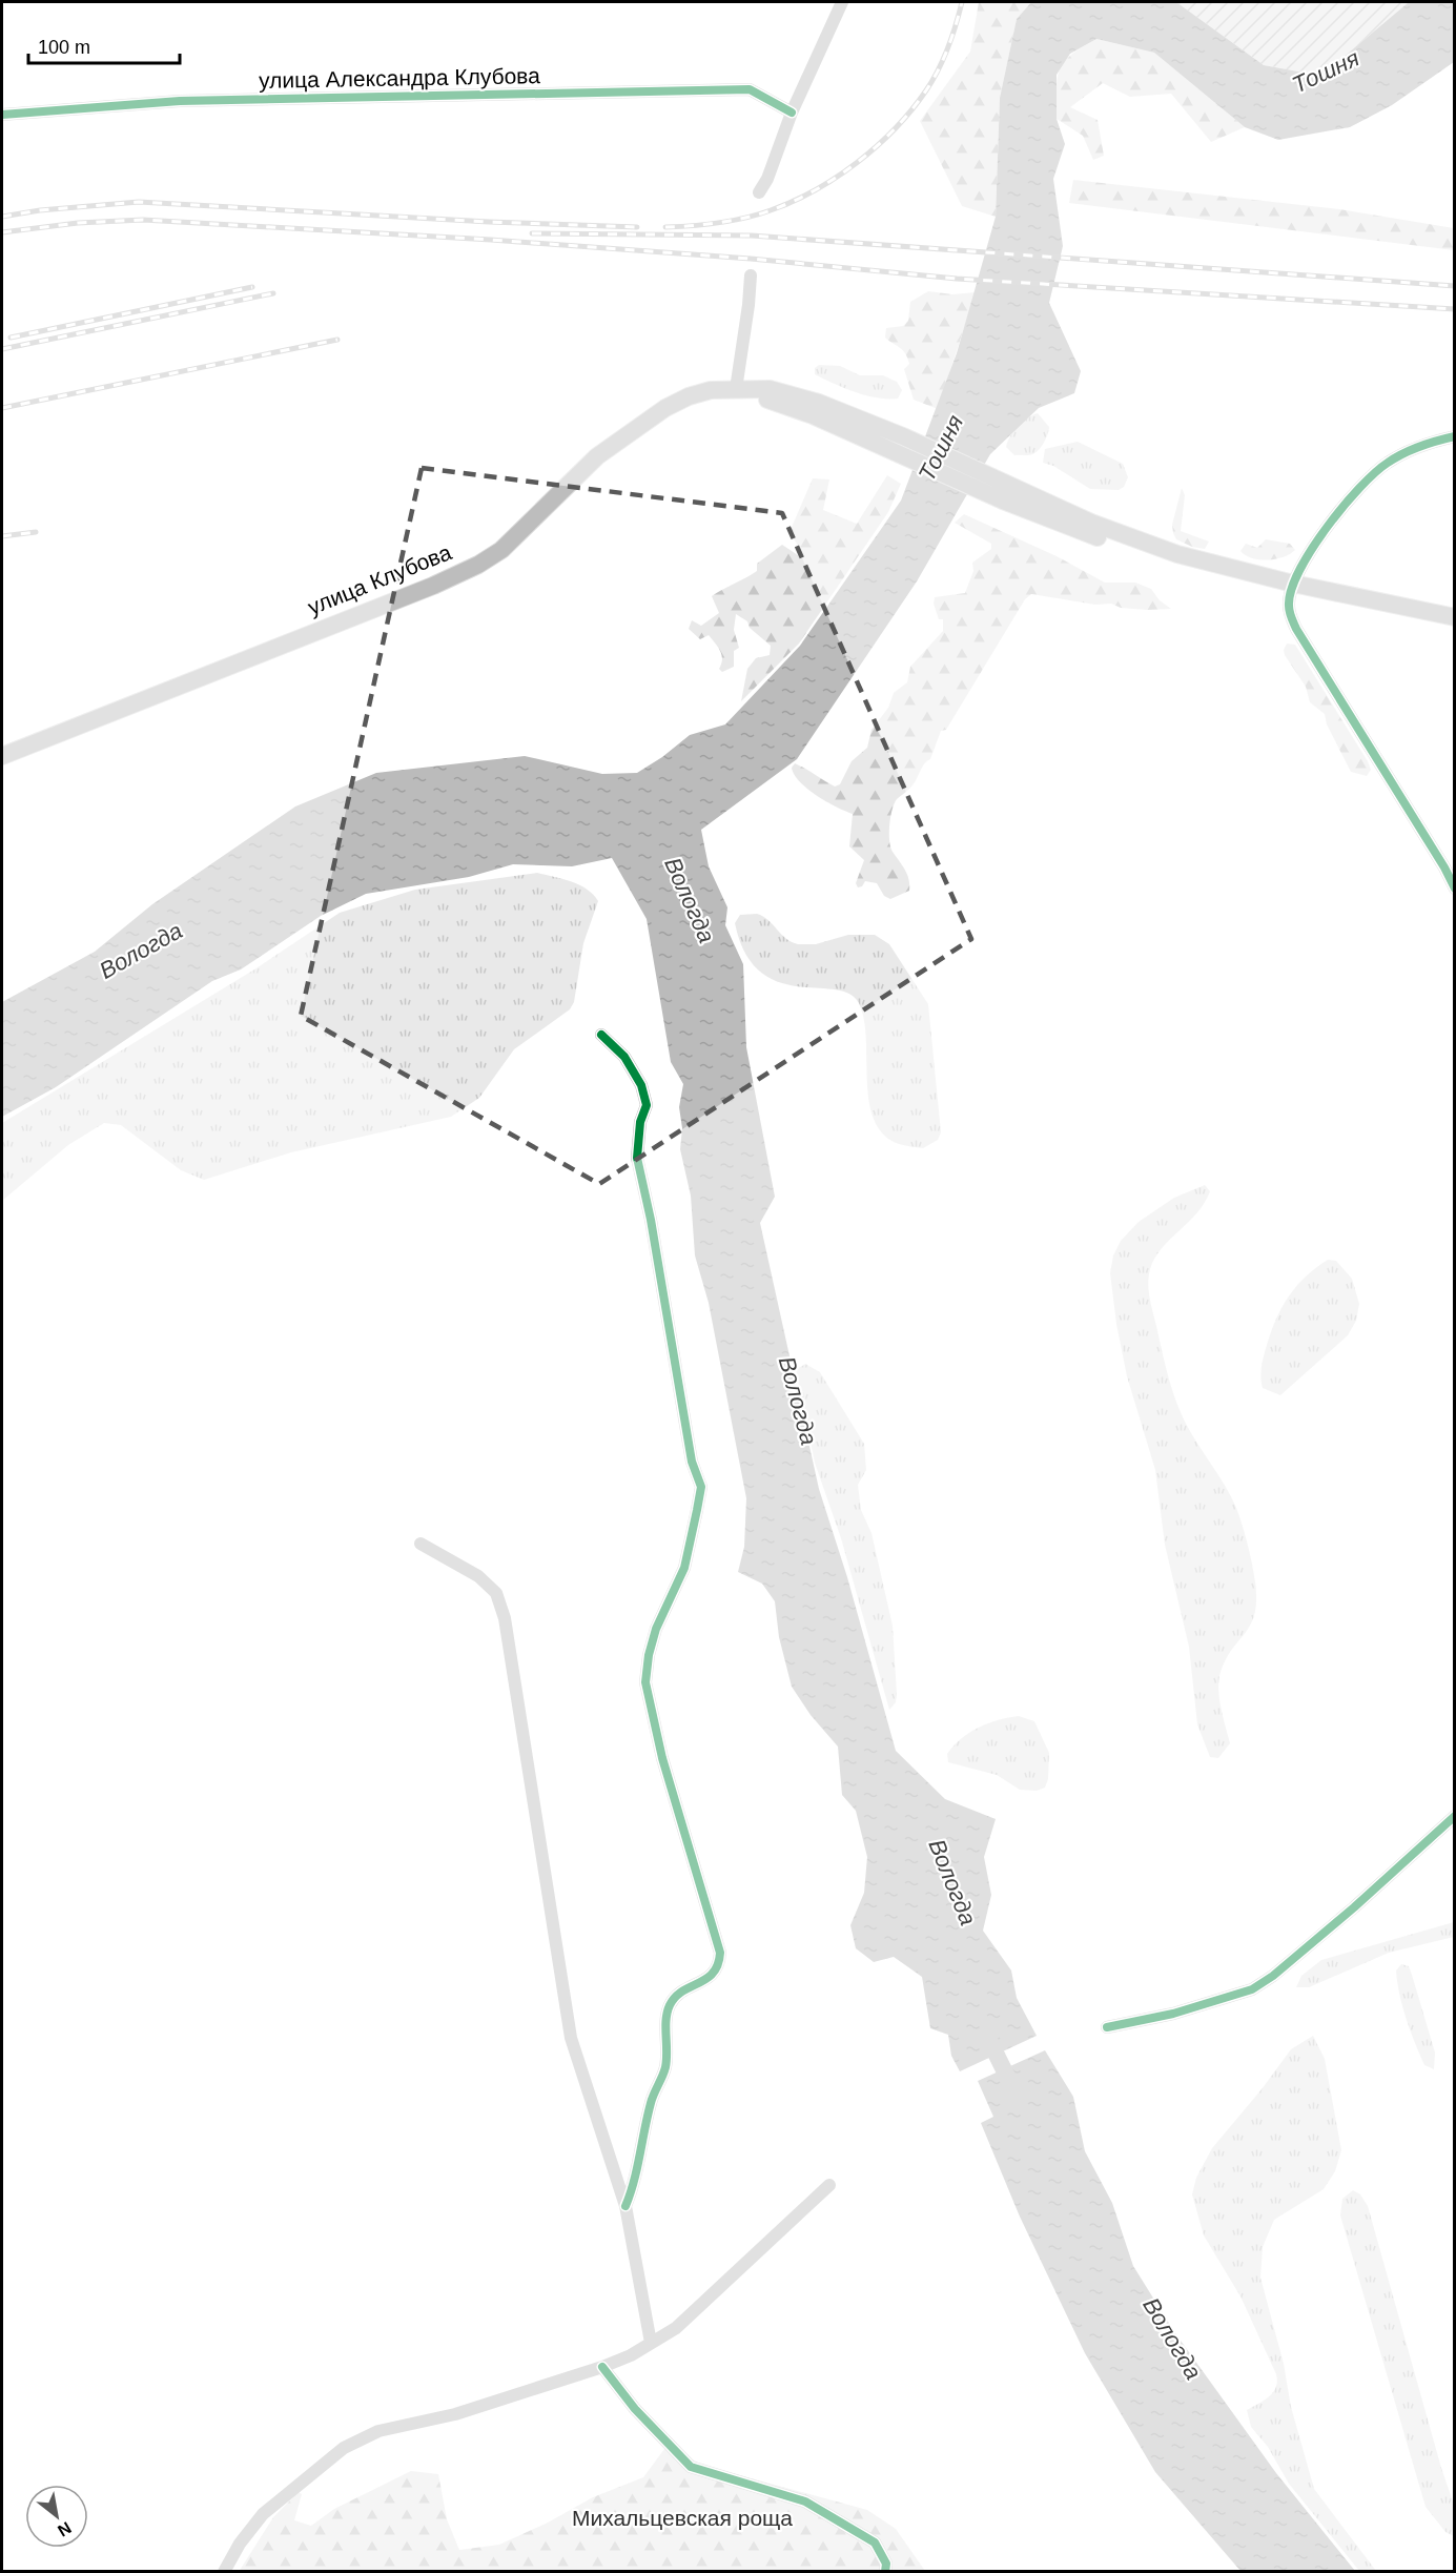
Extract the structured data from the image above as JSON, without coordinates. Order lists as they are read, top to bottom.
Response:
{
  "streets": {
    "main road": ["улица Клубова"],
    "street": ["улица Александра Клубова"]
  },
  "water": ["Тошня", "Вологда"],
  "parks": ["Михальцевская роща"],
  "scale_bar": "100 m",
  "north": "bottom right"
}
